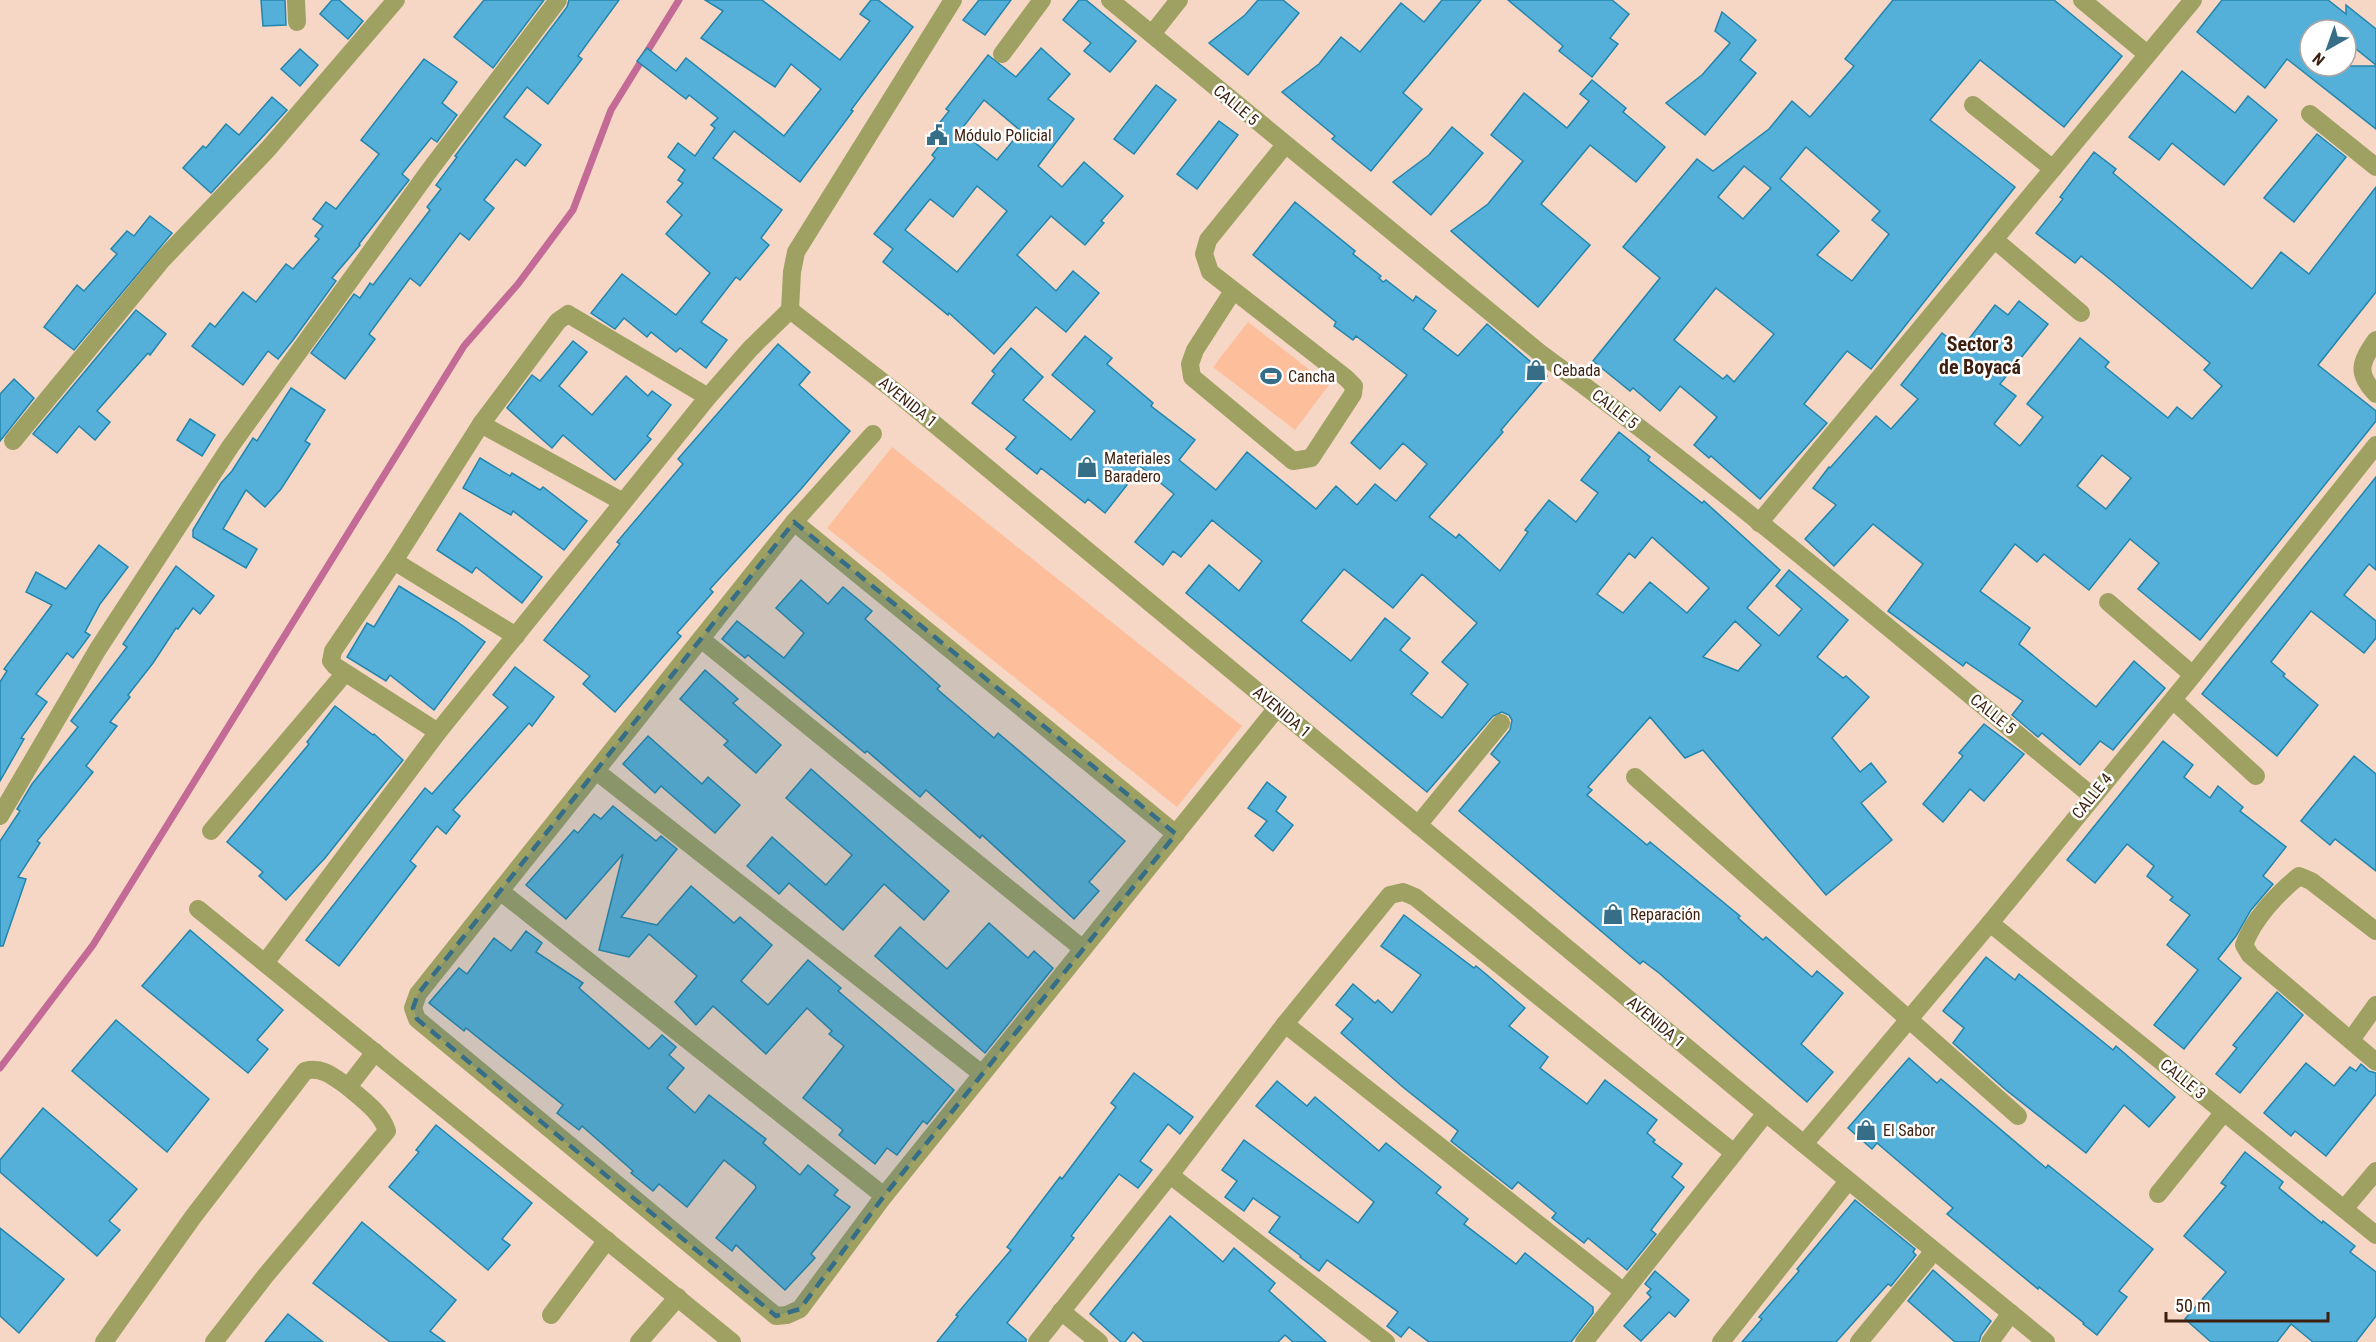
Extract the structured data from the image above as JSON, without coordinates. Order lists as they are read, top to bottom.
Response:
{
  "streets": {
    "street": [
      "CALLE 5",
      "AVENIDA 1",
      "CALLE 4",
      "CALLE 3"
    ]
  },
  "crossings": [
    ["CALLE 5", "CALLE 4"],
    ["AVENIDA 1", "CALLE 4"],
    ["CALLE 4", "CALLE 3"]
  ],
  "districts": ["Sector 3 de Boyacá"],
  "places": {
    "public building": ["Módulo Policial"],
    "shop": [
      "Cebada",
      "Materiales Baradero",
      "Reparación",
      "El Sabor"
    ],
    "sports": ["Cancha"]
  },
  "scale_bar": "50 m",
  "north": "bottom left"
}
